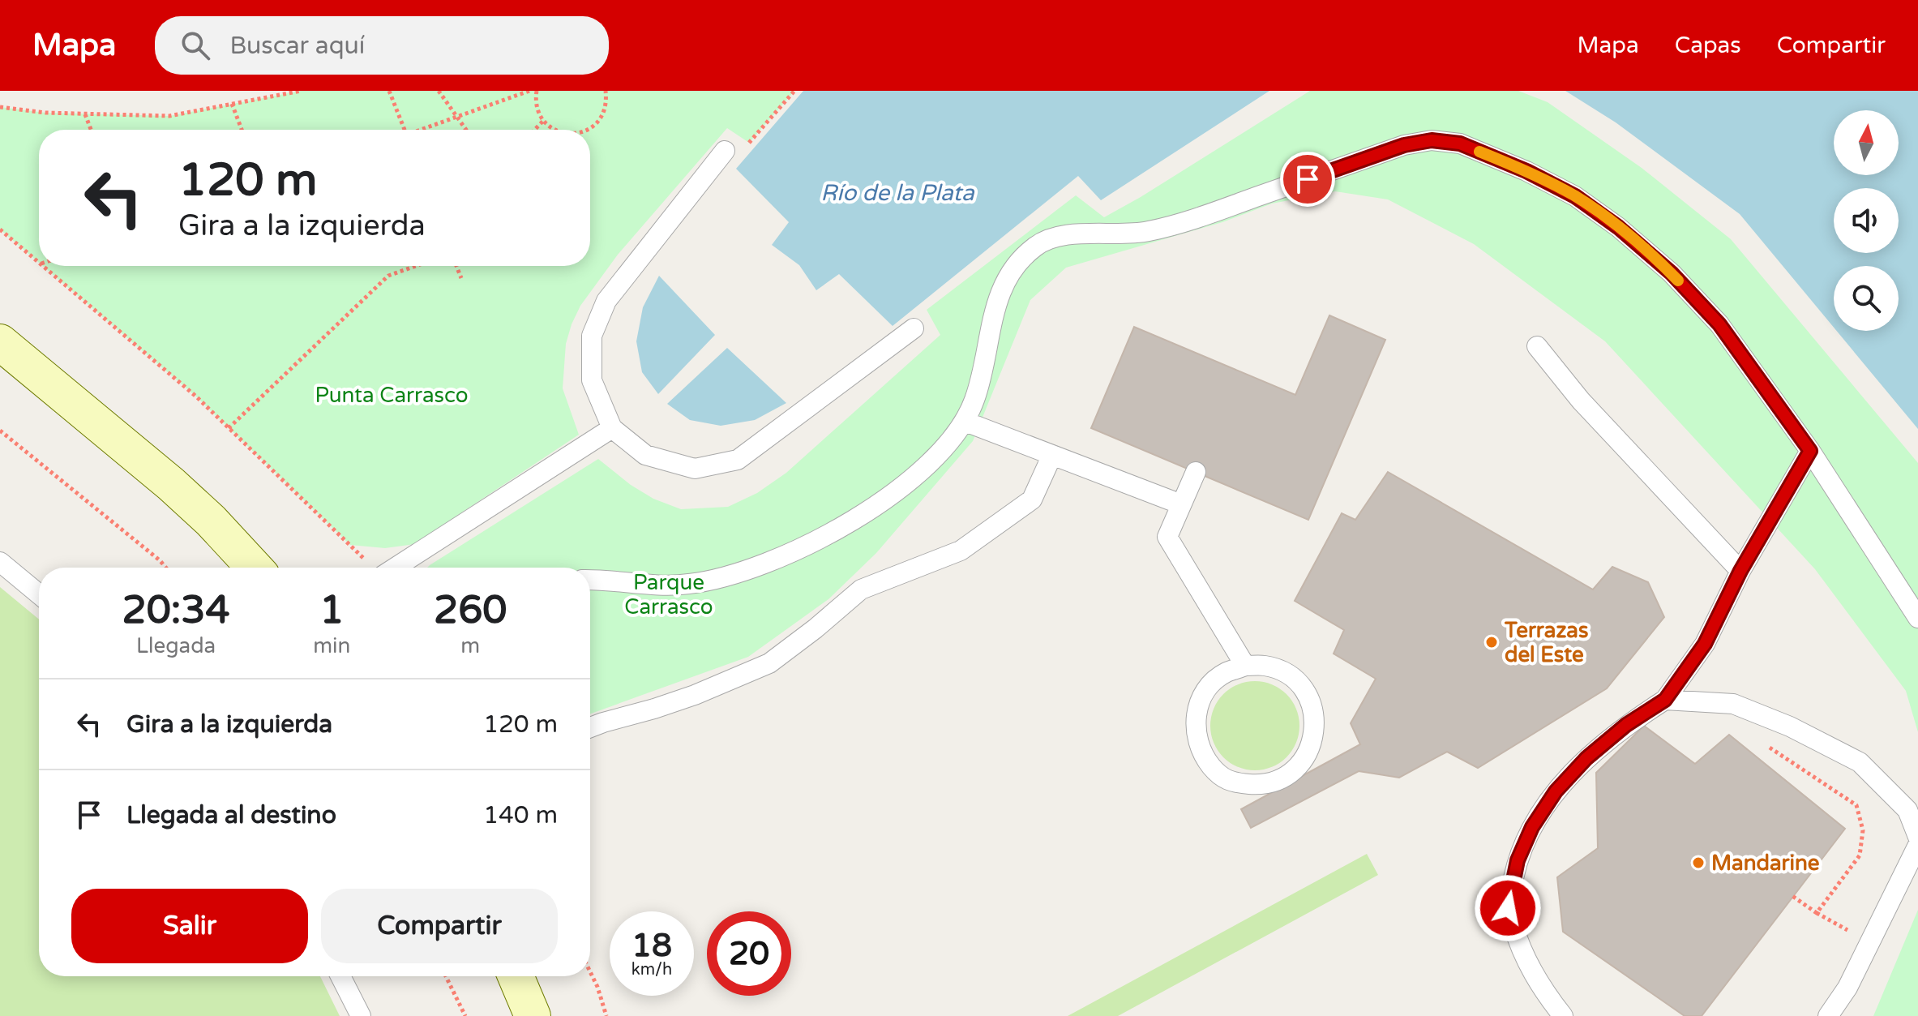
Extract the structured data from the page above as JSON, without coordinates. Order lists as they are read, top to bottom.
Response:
{
  "water": ["Río de la Plata"],
  "parks": ["Punta Carrasco", "Parque Carrasco"],
  "places": ["Terrazas del Este", "Mandarine"],
  "north": "top",
  "page": {
    "header": "Mapa",
    "search": "Buscar aquí",
    "nav": ["Mapa", "Capas", "Compartir"],
    "turn": ["120 m", "Gira a la izquierda"],
    "eta": [
      "20:34",
      "Llegada",
      "1",
      "min",
      "260",
      "m"
    ],
    "list": [
      {
        "name": "Gira a la izquierda",
        "value": "120 m"
      },
      {
        "name": "Llegada al destino",
        "value": "140 m"
      }
    ],
    "buttons": ["Salir", "Compartir"],
    "speed": "18 km/h",
    "limit": "20"
  }
}
